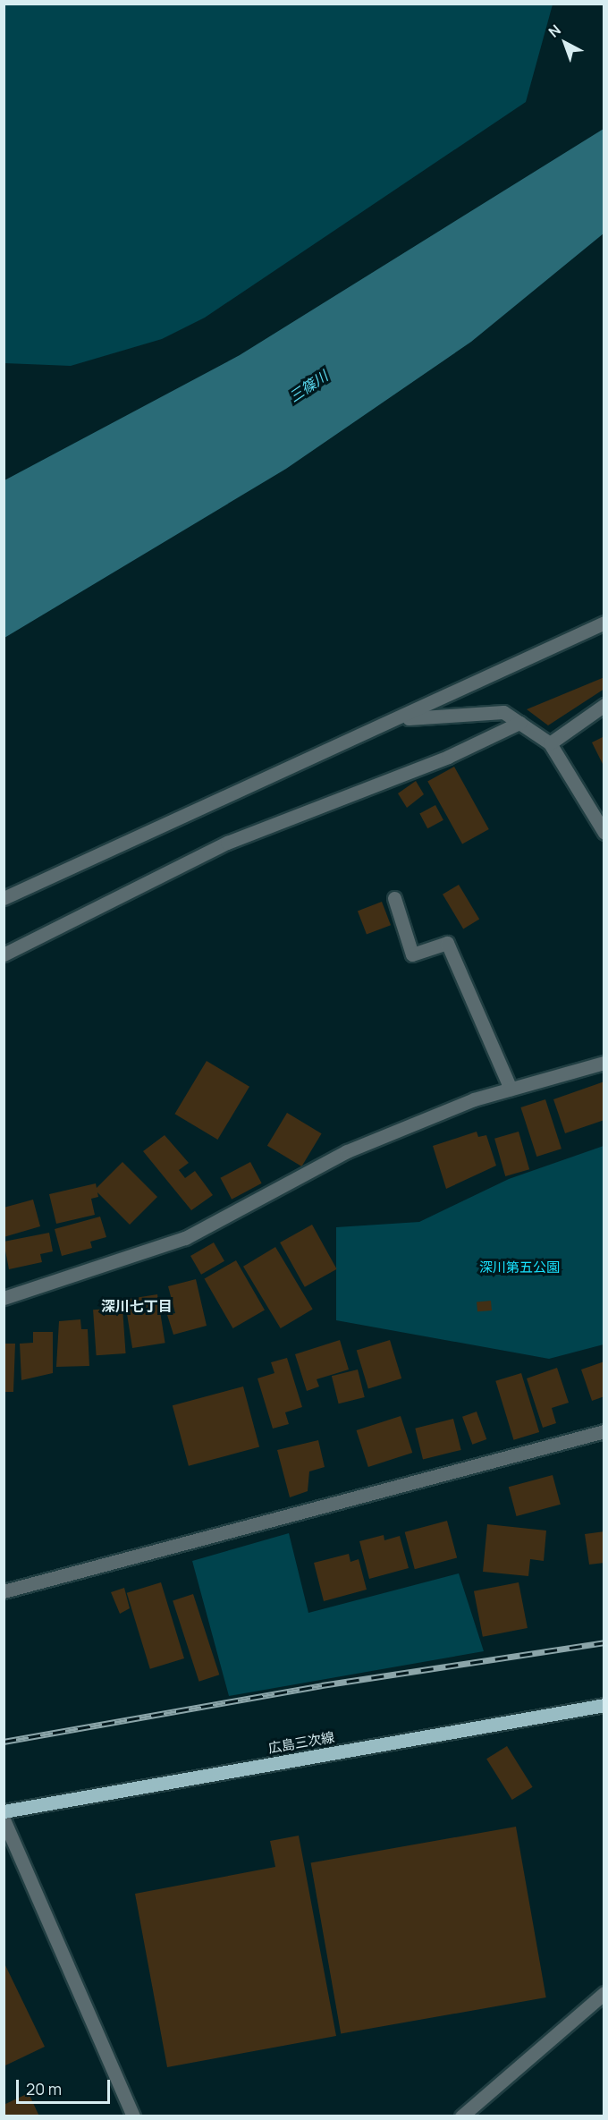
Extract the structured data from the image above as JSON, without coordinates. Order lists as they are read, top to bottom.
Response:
{
  "streets": {
    "main road": ["広島三次線"]
  },
  "districts": ["深川七丁目"],
  "water": ["三篠川"],
  "parks": ["深川第五公園"],
  "scale_bar": "20 m",
  "north": "top left"
}
